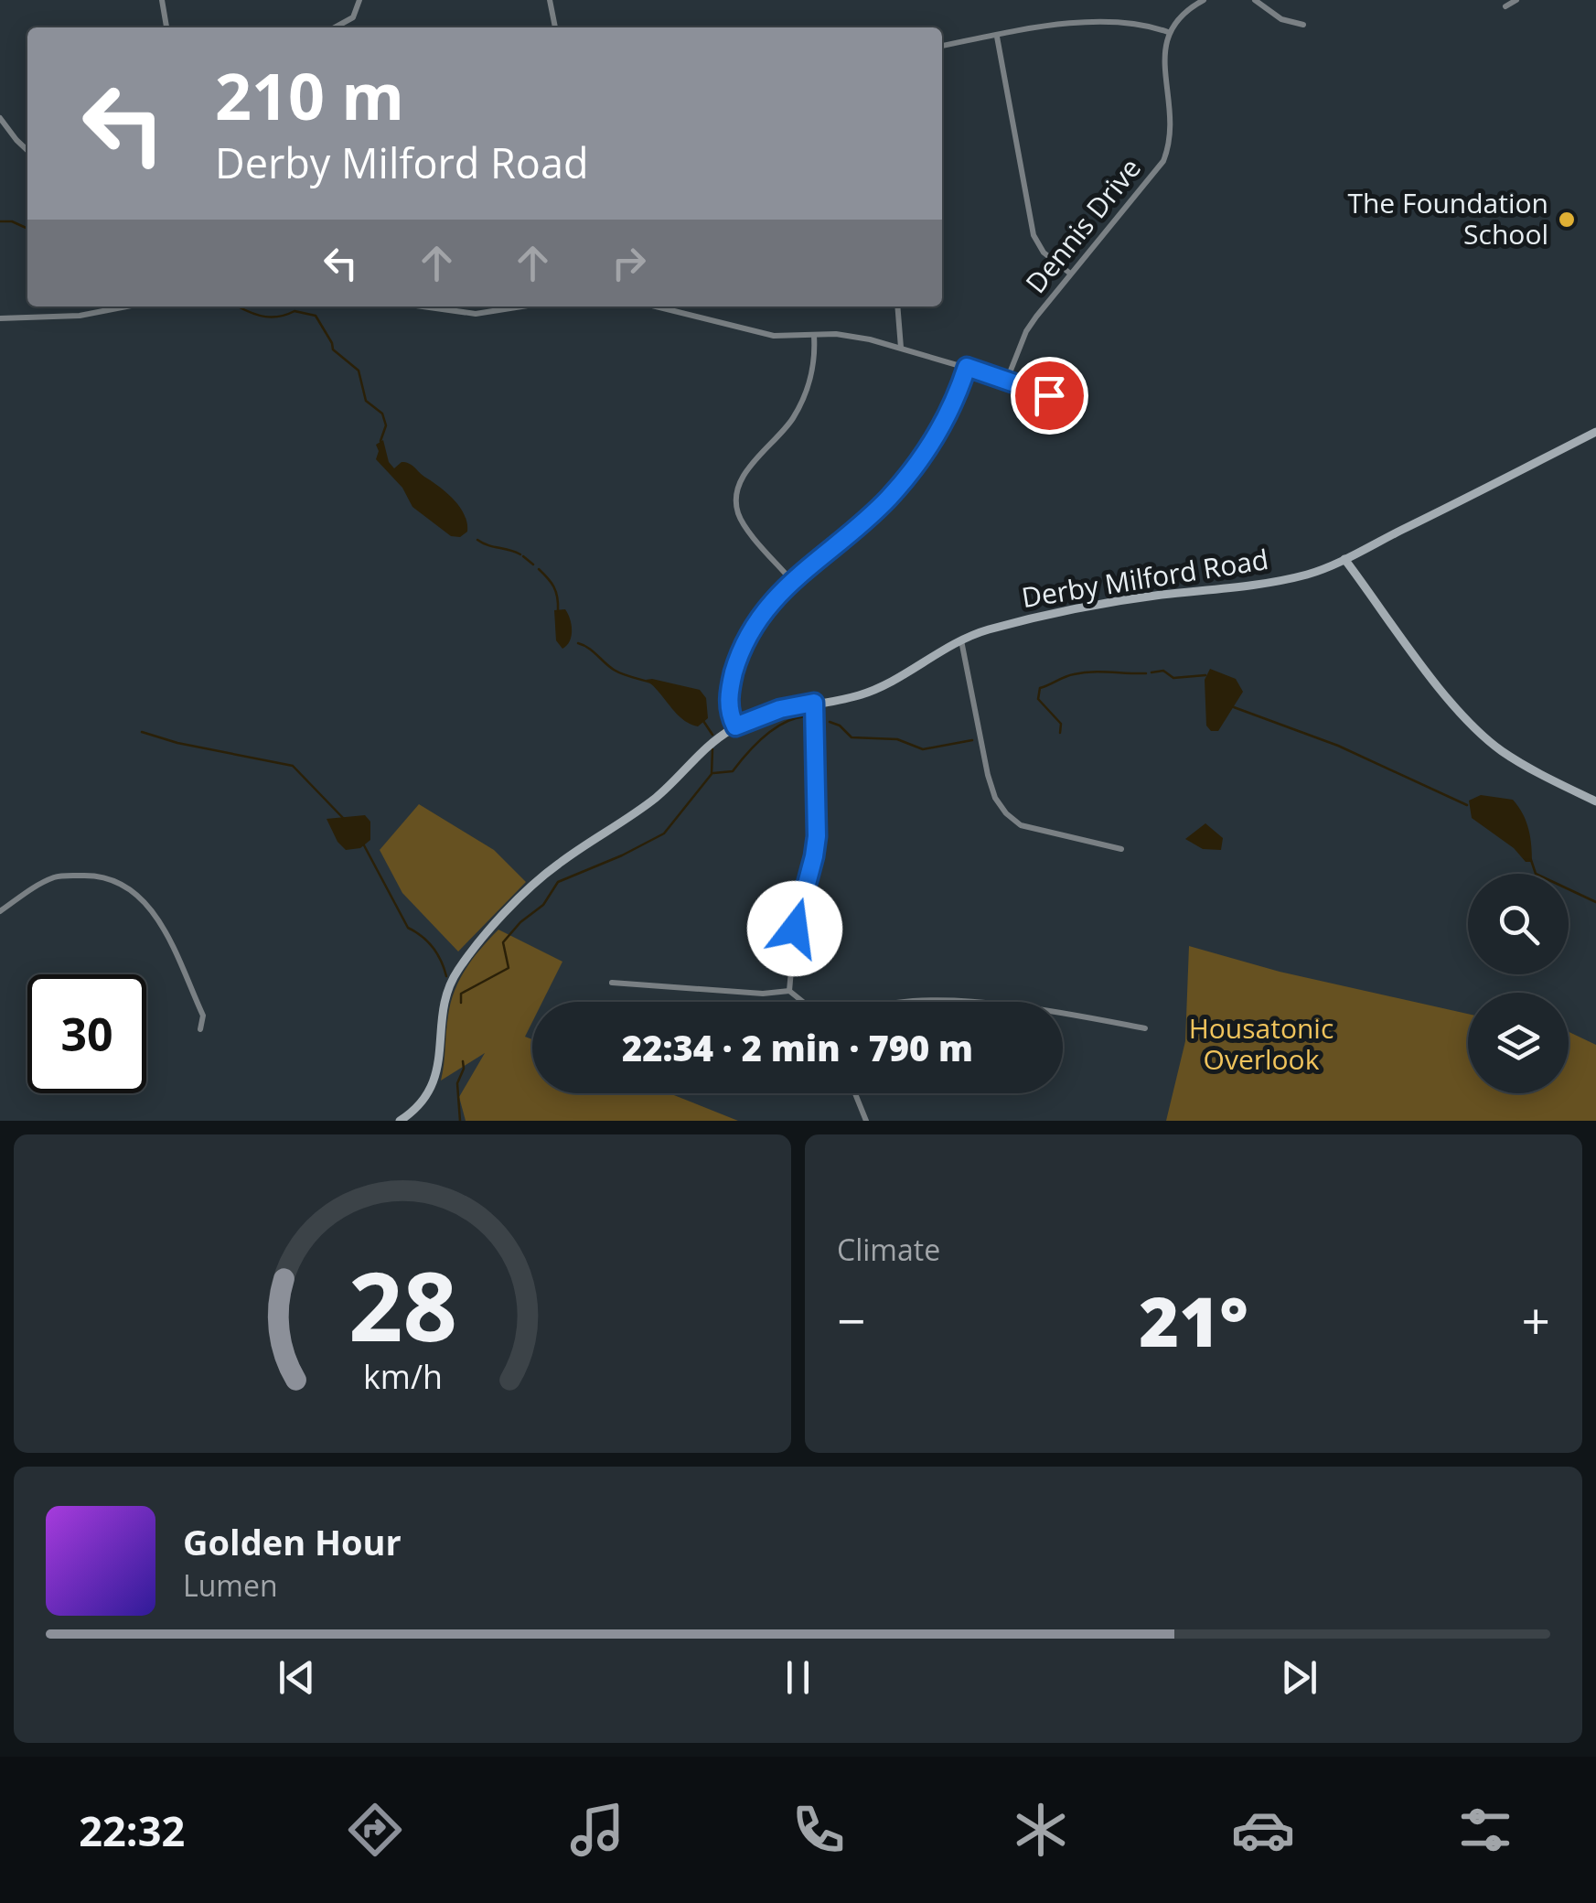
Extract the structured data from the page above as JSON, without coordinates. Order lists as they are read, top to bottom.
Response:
{
  "streets": {
    "main road": ["Derby Milford Road"],
    "street": ["Dennis Drive"]
  },
  "parks": ["Housatonic Overlook"],
  "places": ["The Foundation School"],
  "page": {
    "turn": ["210 m", "Derby Milford Road"],
    "limit": "30",
    "trip": "22:34 · 2 min · 790 m",
    "tile": "Climate",
    "heat": ["−", "21°", "+"],
    "song": ["Golden Hour", "Lumen"],
    "tabs": "22:32",
    "gauge": ["28", "km/h"]
  }
}
